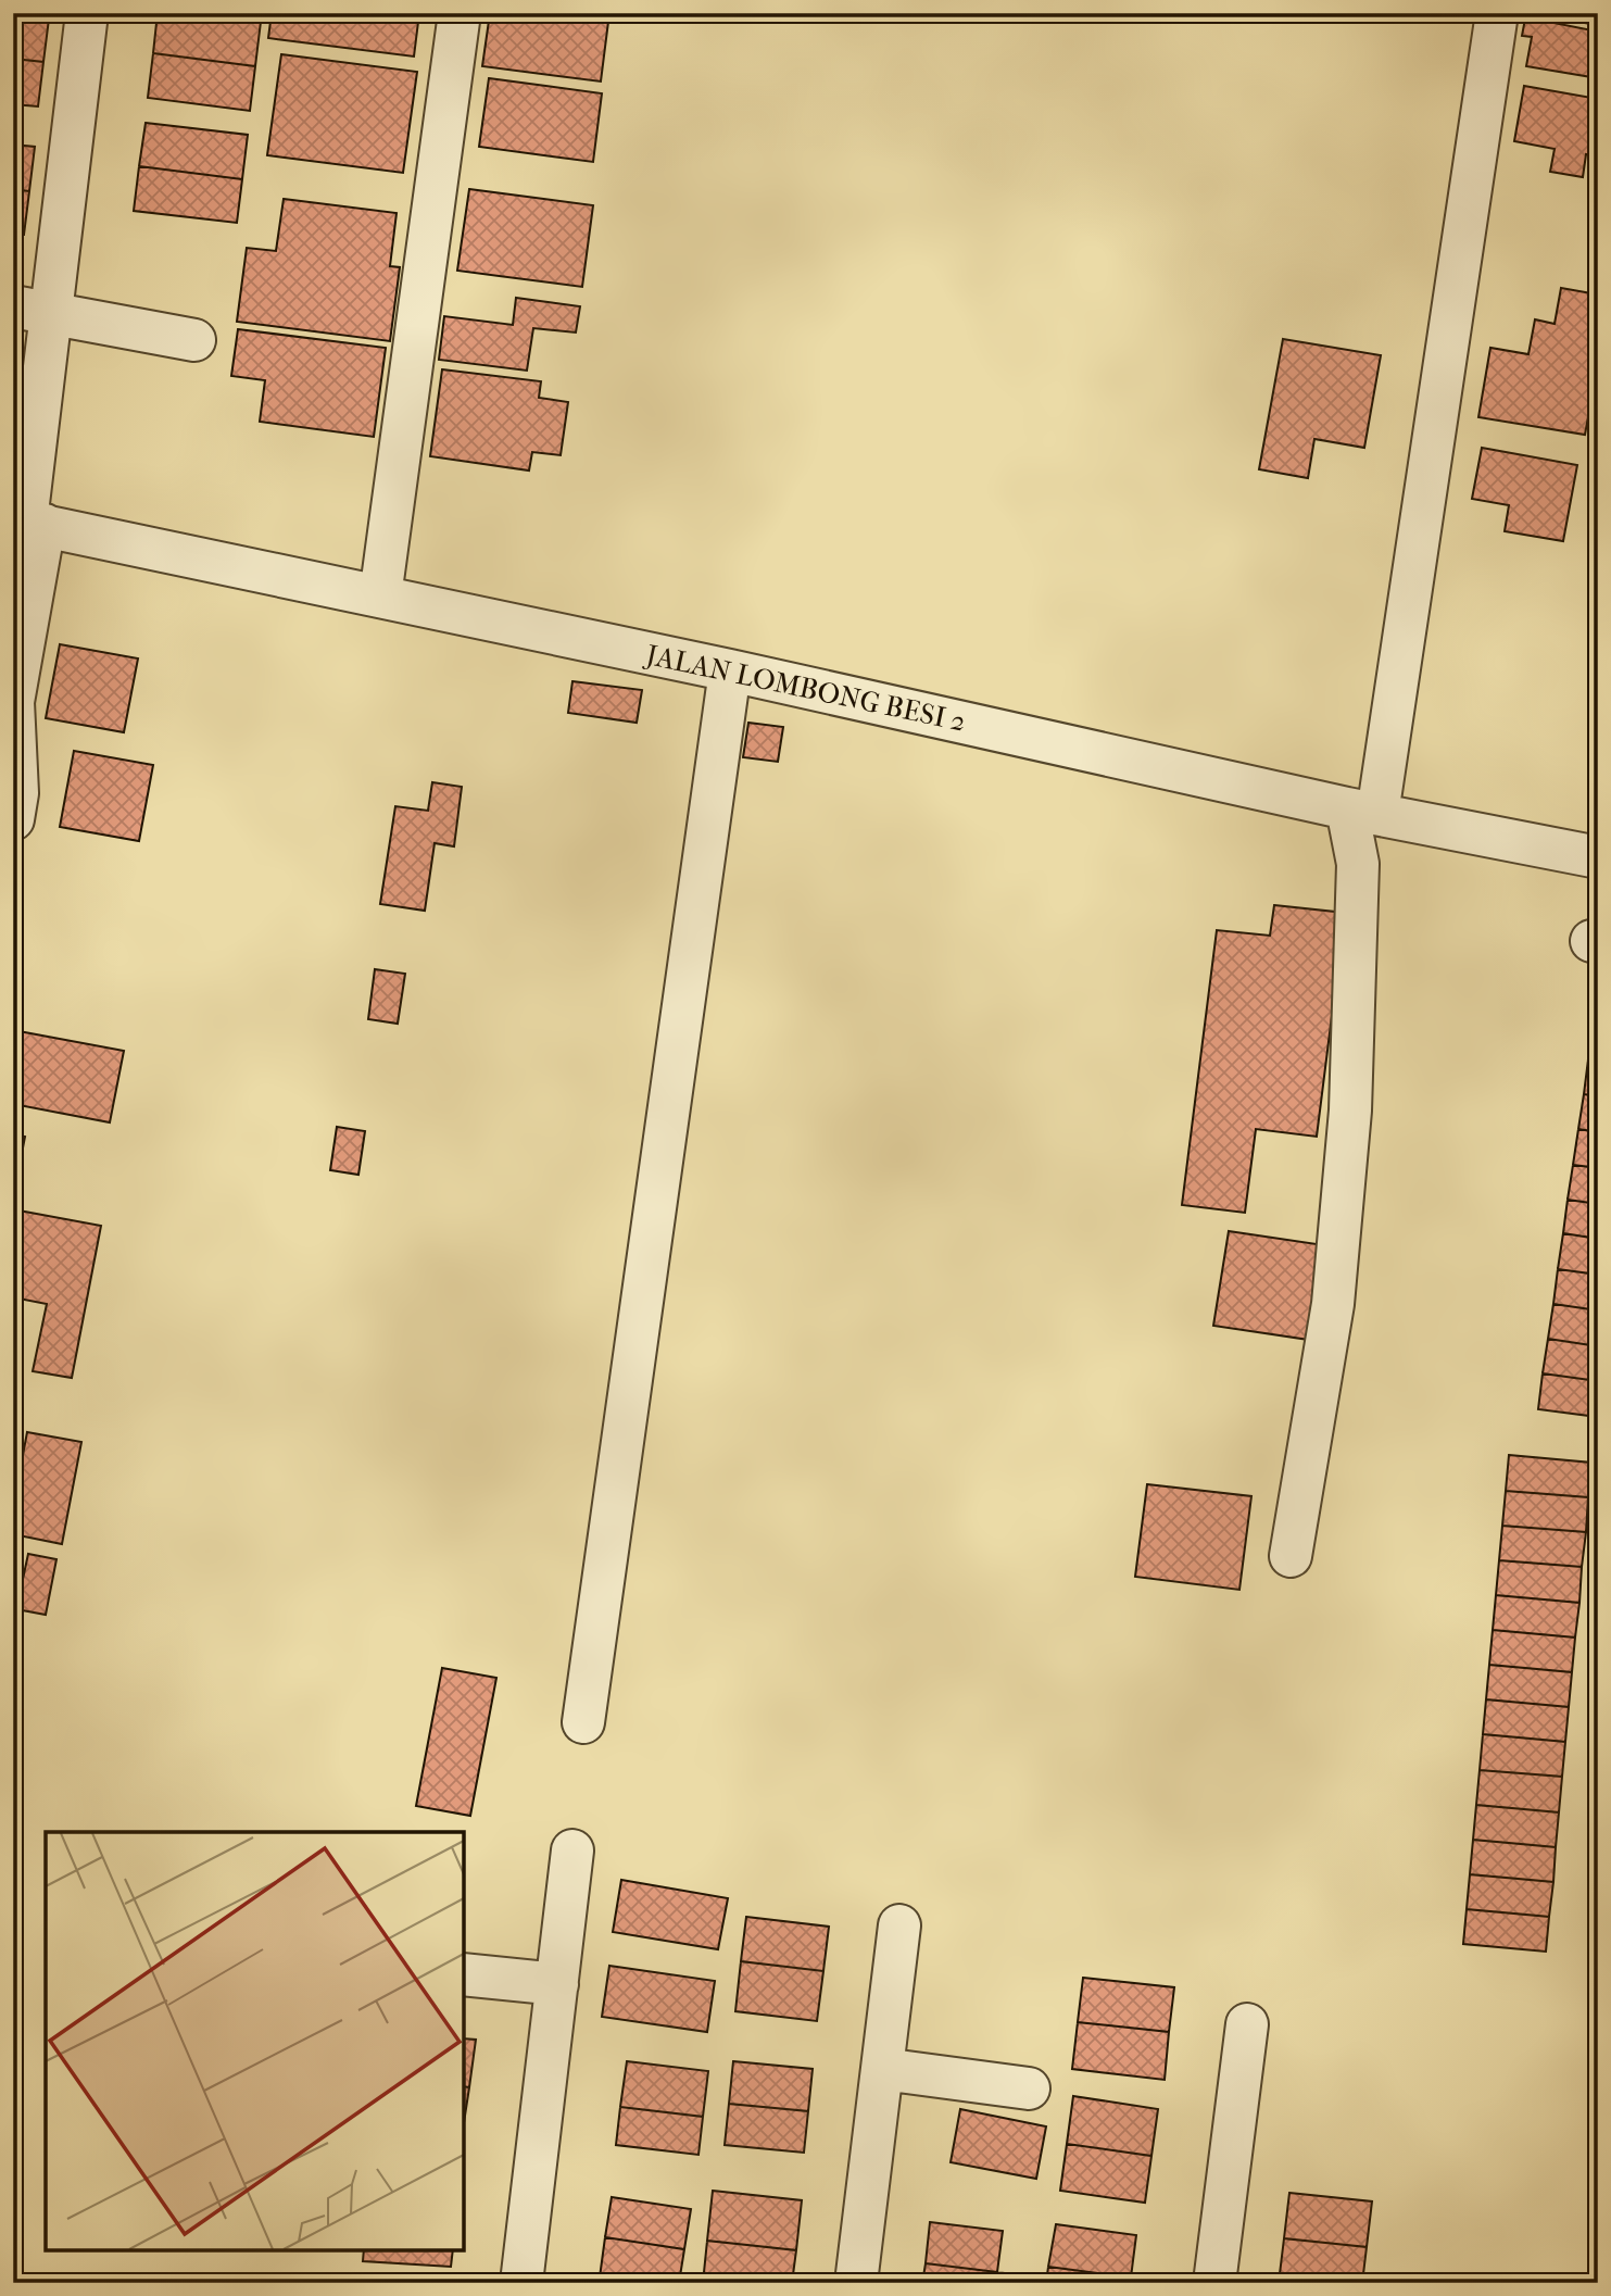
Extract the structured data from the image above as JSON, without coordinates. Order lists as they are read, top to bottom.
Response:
{
  "streets": {
    "street": ["JALAN LOMBONG BESI 2"]
  }
}
